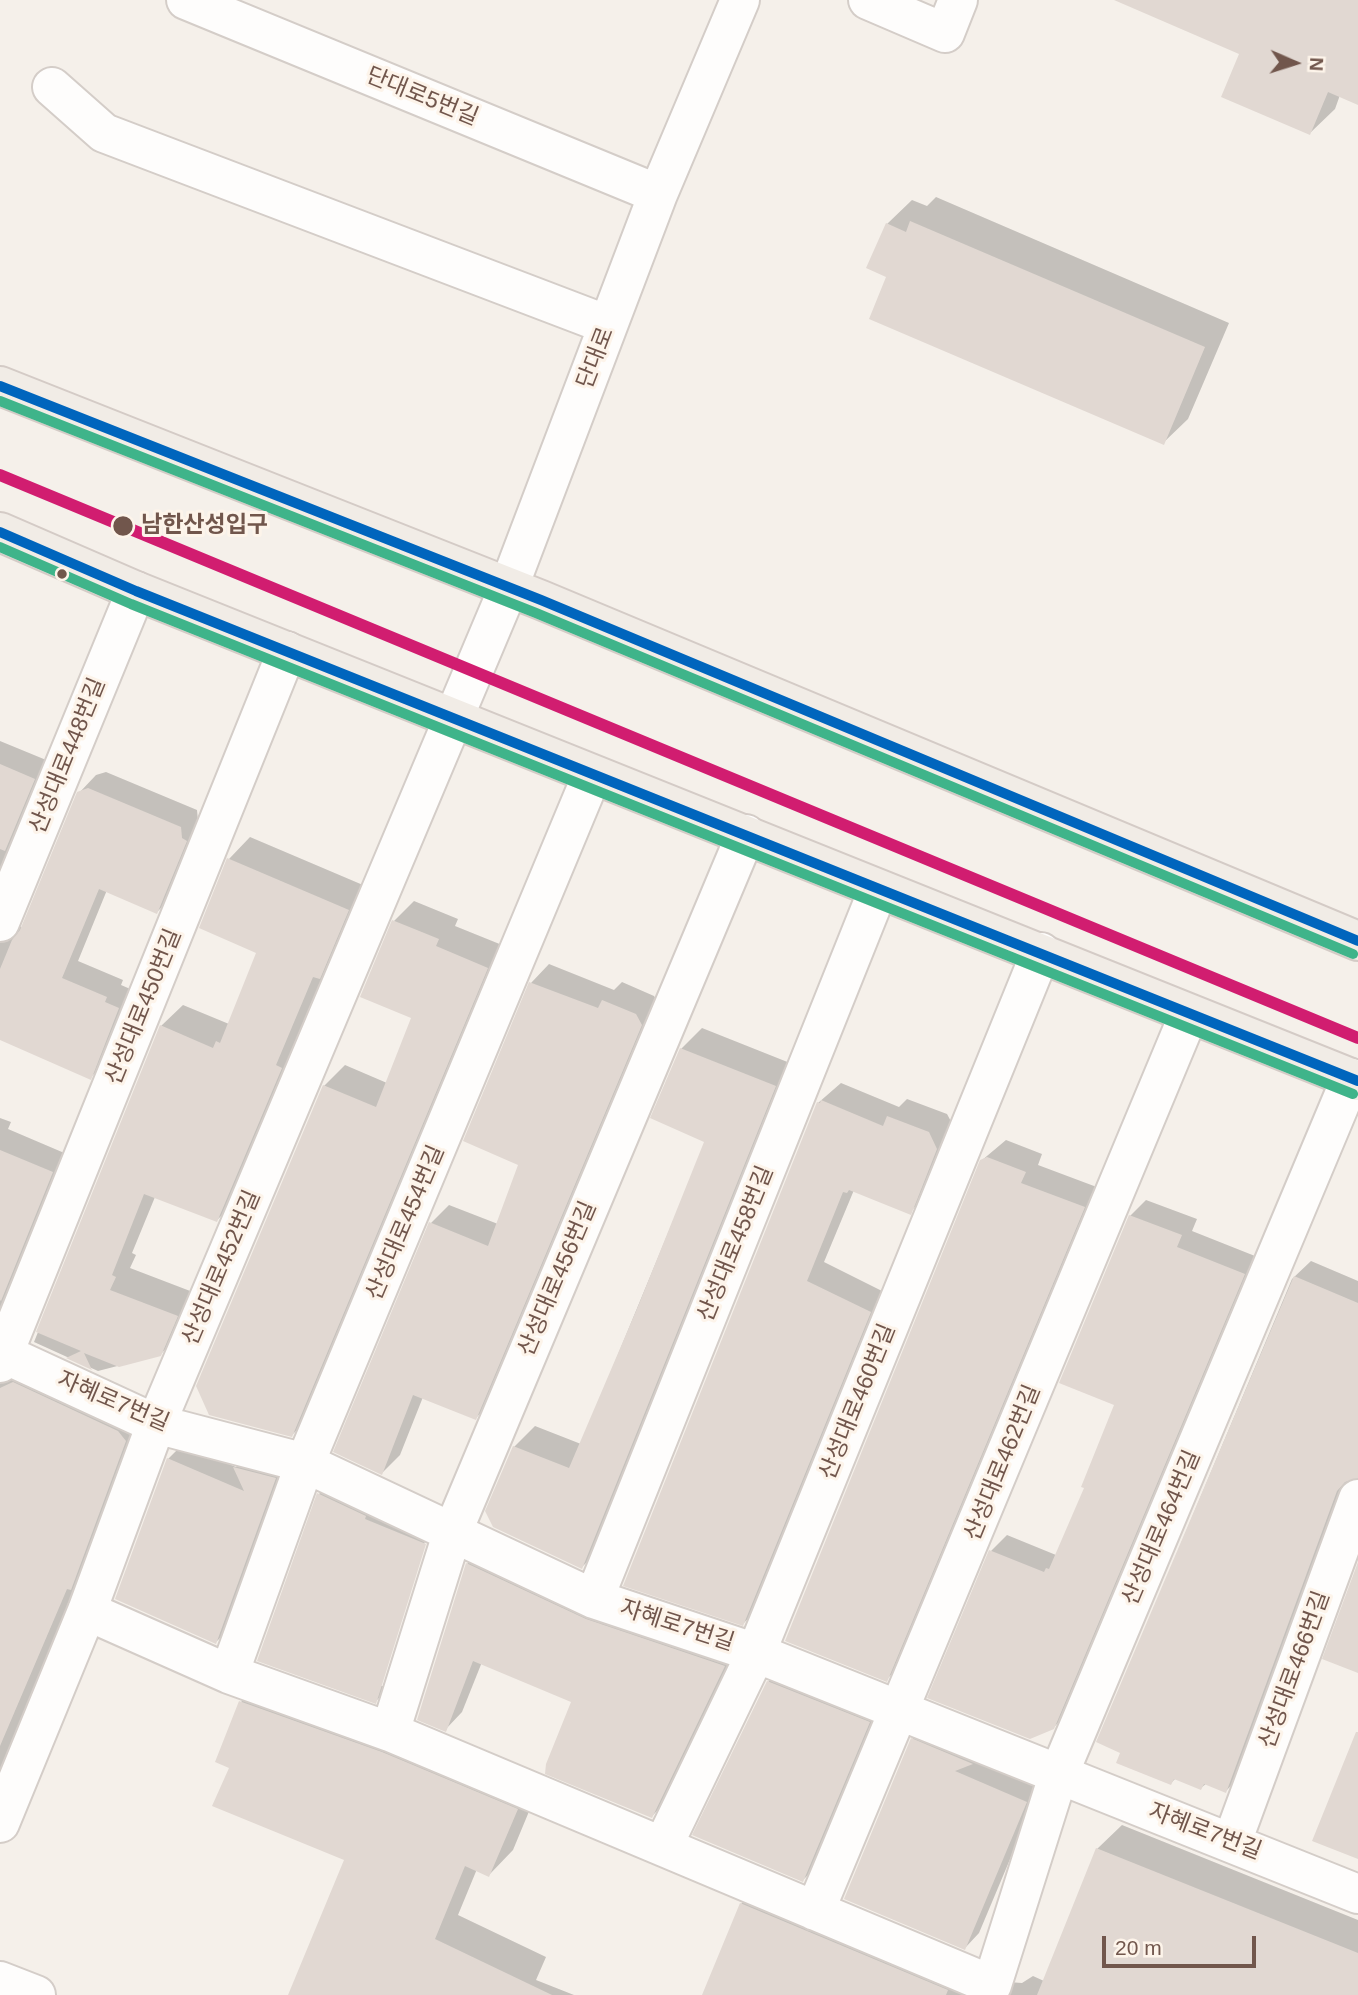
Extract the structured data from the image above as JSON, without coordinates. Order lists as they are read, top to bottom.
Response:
{
  "streets": {
    "street": [
      "단대로5번길",
      "단대로",
      "산성대로448번길",
      "산성대로450번길",
      "산성대로454번길",
      "산성대로458번길",
      "산성대로452번길",
      "산성대로456번길",
      "자혜로7번길",
      "산성대로460번길",
      "산성대로462번길",
      "산성대로464번길",
      "산성대로466번길"
    ]
  },
  "crossings": [
    ["단대로5번길", "단대로"],
    ["단대로", "산성대로452번길"],
    ["산성대로450번길", "자혜로7번길"],
    ["산성대로454번길", "자혜로7번길"],
    ["산성대로458번길", "자혜로7번길"],
    ["산성대로452번길", "자혜로7번길"],
    ["산성대로456번길", "자혜로7번길"],
    ["자혜로7번길", "산성대로460번길"],
    ["자혜로7번길", "산성대로462번길"],
    ["자혜로7번길", "산성대로464번길"],
    ["자혜로7번길", "산성대로466번길"],
    ["산성대로462번길", "산성대로464번길"]
  ],
  "places": ["남한산성입구"],
  "scale_bar": "20 m",
  "north": "right"
}
